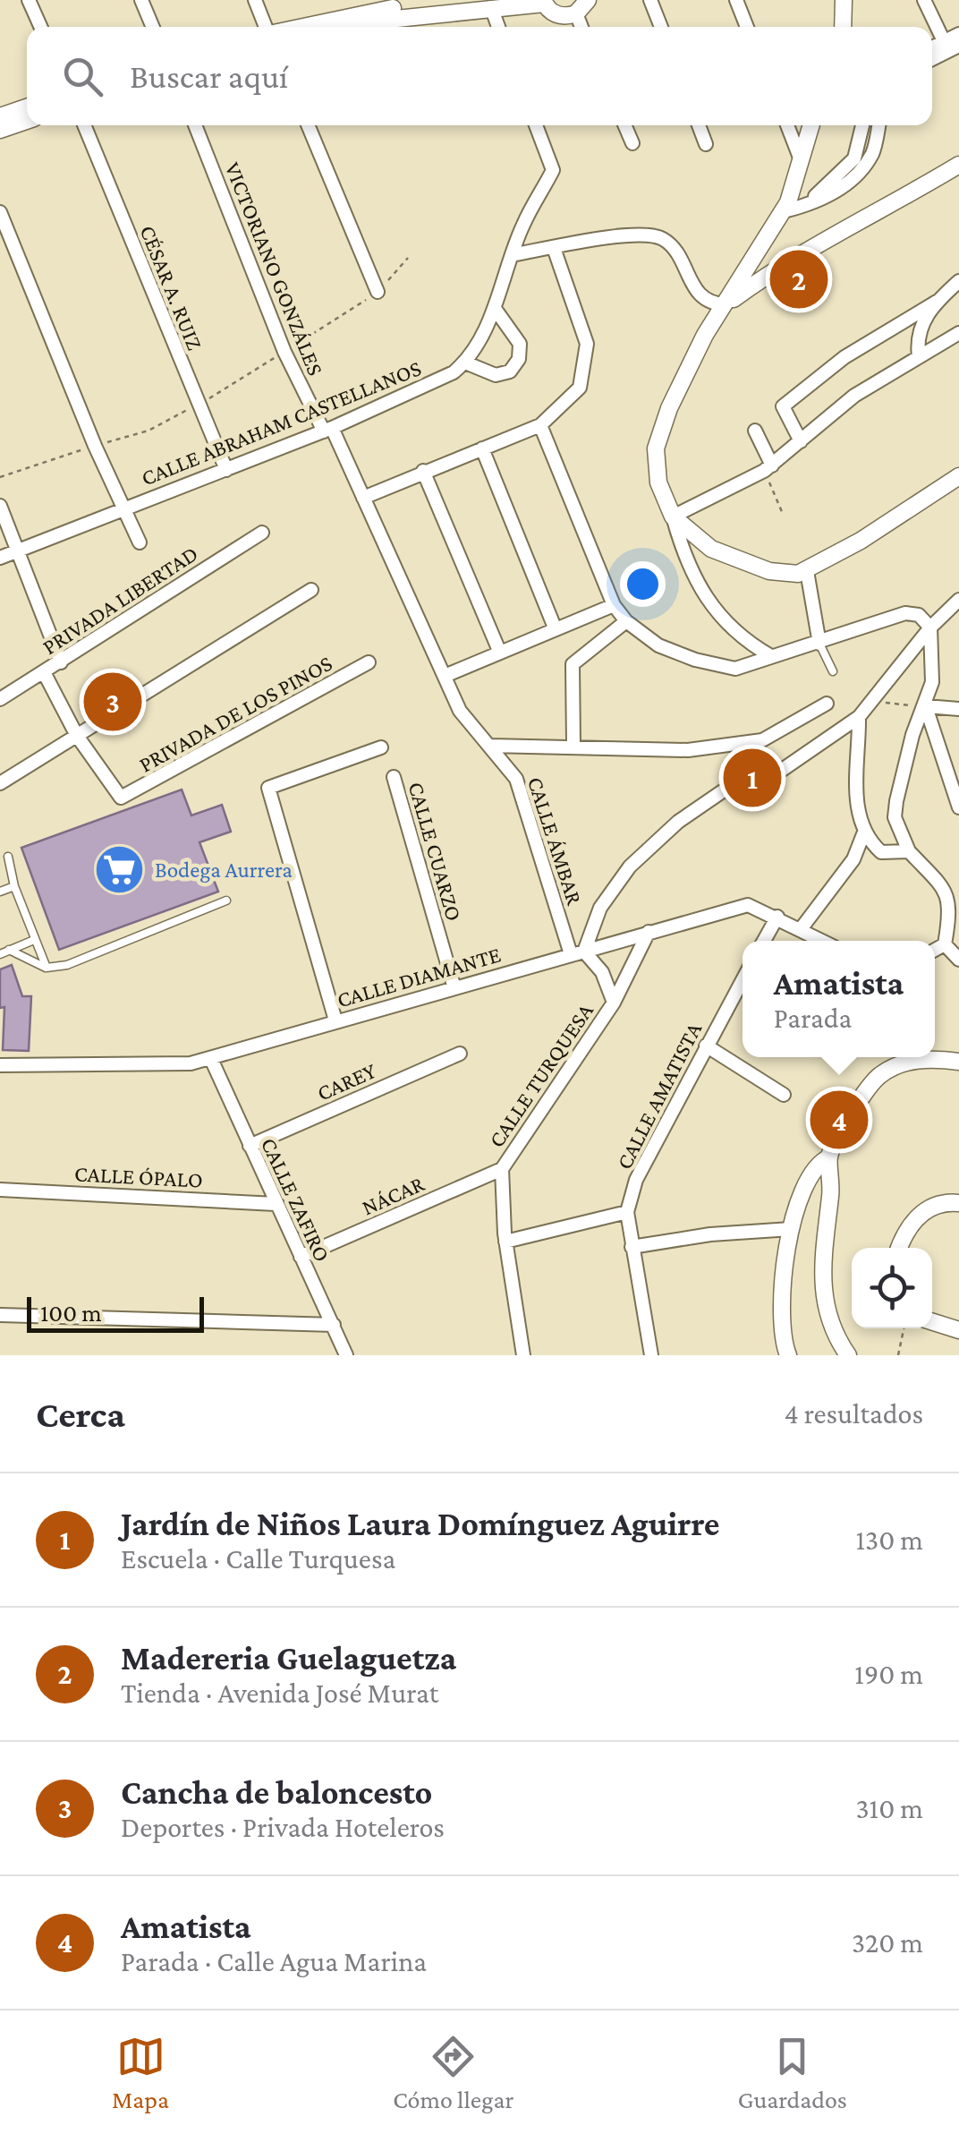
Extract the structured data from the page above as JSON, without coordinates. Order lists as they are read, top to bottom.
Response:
{
  "streets": {
    "street": [
      "VICTORIANO GONZÁLES",
      "CÉSAR A. RUIZ",
      "CALLE ABRAHAM CASTELLANOS",
      "PRIVADA LIBERTAD",
      "PRIVADA DE LOS PINOS",
      "CALLE ÁMBAR",
      "CALLE CUARZO",
      "CALLE DIAMANTE",
      "CALLE TURQUESA",
      "CAREY",
      "CALLE AMATISTA",
      "CALLE ÓPALO",
      "NÁCAR",
      "CALLE ZAFIRO"
    ]
  },
  "crossings": [
    ["VICTORIANO GONZÁLES", "CALLE ABRAHAM CASTELLANOS"],
    ["VICTORIANO GONZÁLES", "CALLE ÁMBAR"],
    ["CÉSAR A. RUIZ", "CALLE ABRAHAM CASTELLANOS"],
    ["CALLE ÁMBAR", "CALLE DIAMANTE"],
    ["CALLE ÁMBAR", "CALLE TURQUESA"],
    ["CALLE CUARZO", "CALLE DIAMANTE"],
    ["CALLE DIAMANTE", "CALLE TURQUESA"],
    ["CALLE DIAMANTE", "CALLE ZAFIRO"],
    ["CALLE TURQUESA", "NÁCAR"],
    ["CAREY", "CALLE ZAFIRO"],
    ["CALLE ÓPALO", "CALLE ZAFIRO"],
    ["NÁCAR", "CALLE ZAFIRO"]
  ],
  "places": {
    "supermarket": ["Bodega Aurrera"]
  },
  "scale_bar": "100 m",
  "page": {
    "search": "Buscar aquí",
    "pins": [
      "2",
      "3",
      "1",
      "4"
    ],
    "popup": ["Amatista", "Parada"],
    "scale": "100 m",
    "heading": ["Cerca", "4 resultados"],
    "list": [
      {
        "mark": "1",
        "name": "Jardín de Niños Laura Domínguez Aguirre",
        "note": "Escuela · Calle Turquesa",
        "value": "130 m"
      },
      {
        "mark": "2",
        "name": "Madereria Guelaguetza",
        "note": "Tienda · Avenida José Murat",
        "value": "190 m"
      },
      {
        "mark": "3",
        "name": "Cancha de baloncesto",
        "note": "Deportes · Privada Hoteleros",
        "value": "310 m"
      },
      {
        "mark": "4",
        "name": "Amatista",
        "note": "Parada · Calle Agua Marina",
        "value": "320 m"
      }
    ],
    "nav": ["Mapa", "Cómo llegar", "Guardados"]
  }
}
